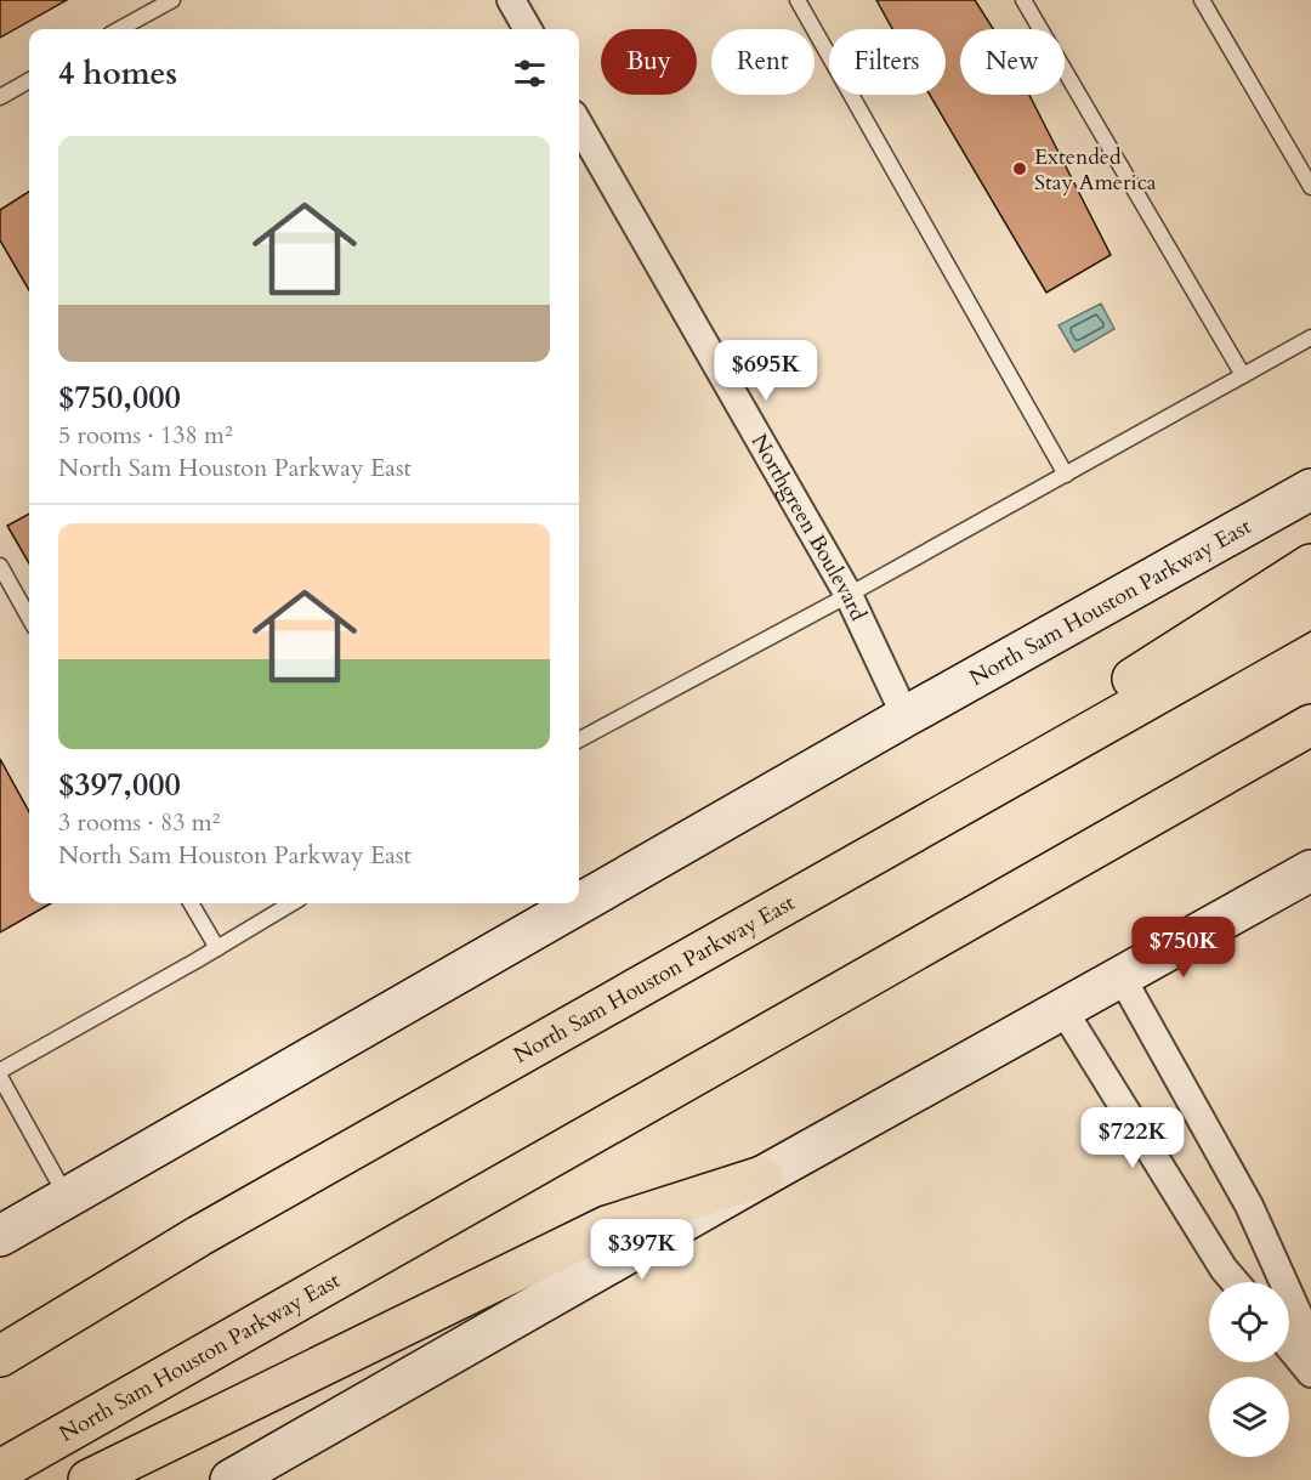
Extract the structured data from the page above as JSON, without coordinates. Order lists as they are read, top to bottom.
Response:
{
  "streets": {
    "highway": ["North Sam Houston Parkway East"],
    "street": ["Northgreen Boulevard"]
  },
  "crossings": [
    ["Northgreen Boulevard", "North Sam Houston Parkway East"]
  ],
  "places": ["Extended Stay America"],
  "page": {
    "chip": [
      "Buy",
      "Rent",
      "Filters",
      "New"
    ],
    "heading": "4 homes",
    "list": [
      {
        "name": "$750,000",
        "note": "5 rooms · 138 m² · North Sam Houston Parkway East"
      },
      {
        "name": "$397,000",
        "note": "3 rooms · 83 m² · North Sam Houston Parkway East"
      }
    ],
    "price": [
      "$695K",
      "$750K",
      "$722K",
      "$397K"
    ]
  }
}
